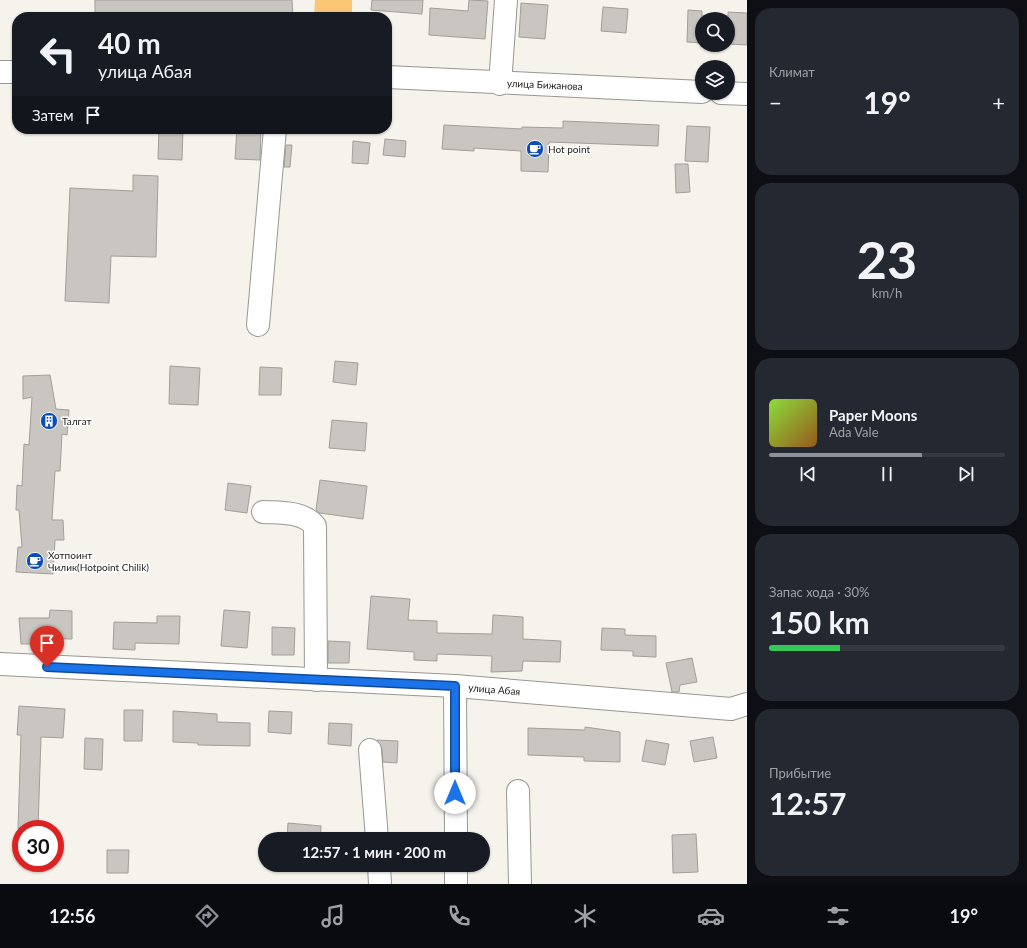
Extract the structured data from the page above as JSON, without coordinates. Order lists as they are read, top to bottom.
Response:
{
  "streets": {
    "street": ["улица Бижанова", "улица Абая"]
  },
  "places": {
    "cafe": ["Hot point", "Хотпоинт Чилик(Hotpoint Chilik)"],
    "building": ["Талгат"]
  },
  "page": {
    "tile": [
      "Климат",
      ["23", "km/h"],
      ["Запас хода · 30%", "150 km"],
      ["Прибытие", "12:57"]
    ],
    "turn": ["40 m", "улица Абая"],
    "heat": ["−", "19°", "+"],
    "then": "Затем",
    "song": ["Paper Moons", "Ada Vale"],
    "limit": "30",
    "trip": "12:57 · 1 мин · 200 m",
    "tabs": ["12:56", "19°"]
  }
}
